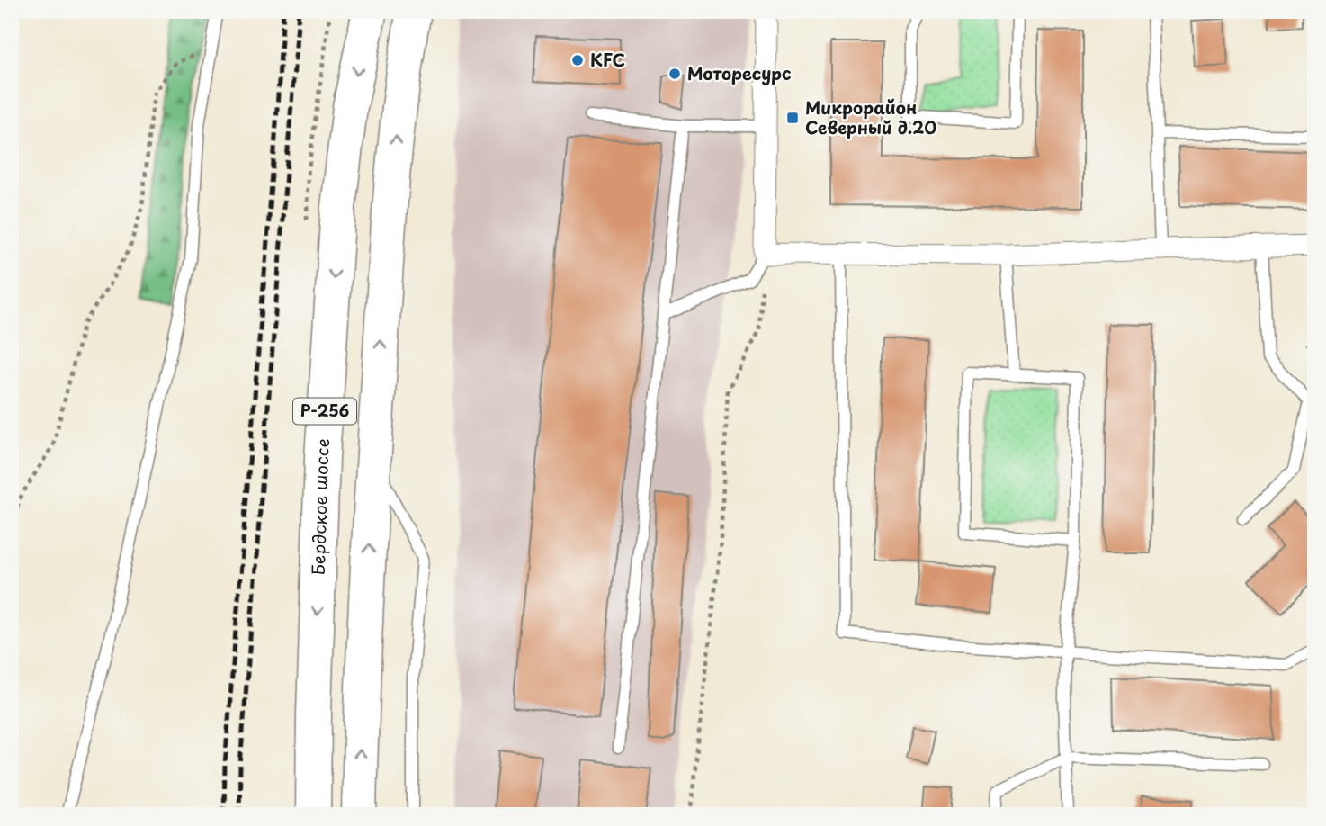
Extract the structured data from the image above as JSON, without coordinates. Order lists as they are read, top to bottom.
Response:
{
  "streets": {
    "highway": ["Р-256", "Бердское шоссе"]
  },
  "places": {
    "other": ["KFC", "Моторесурс"],
    "transit": ["Микрорайон Северный д.20"]
  }
}
